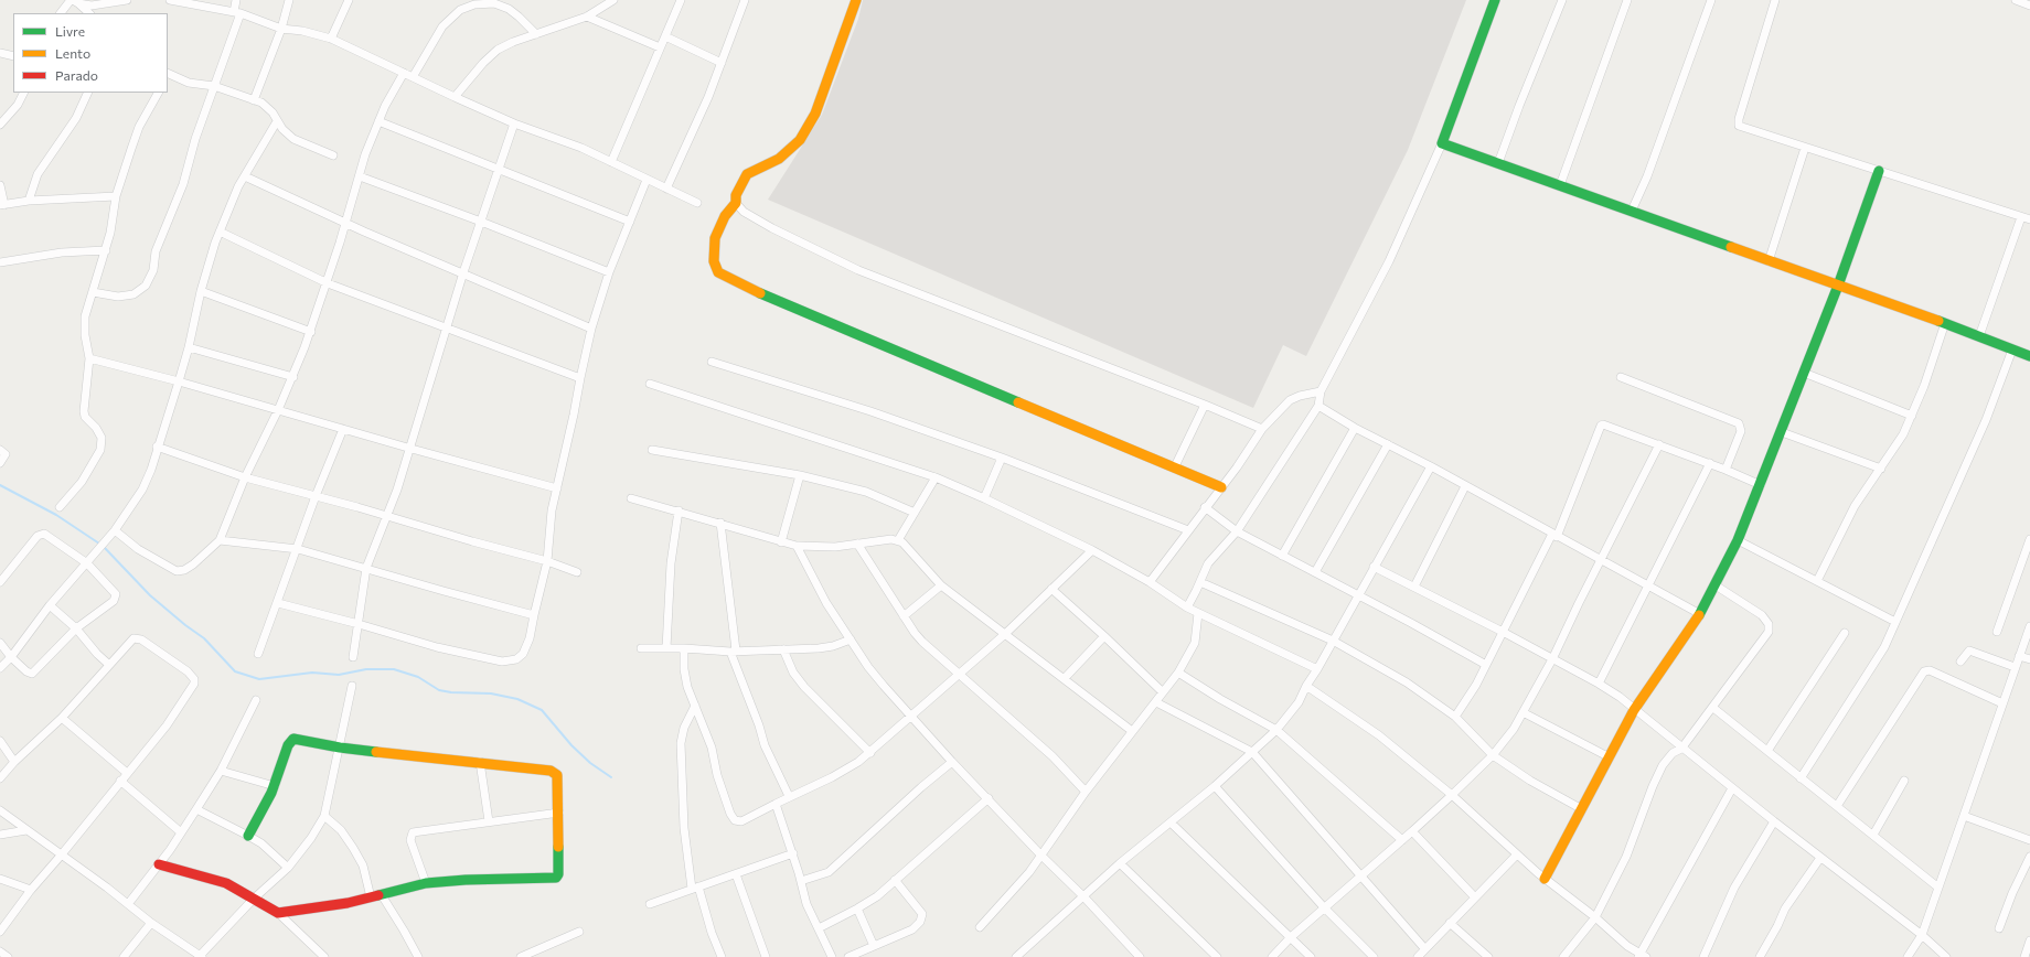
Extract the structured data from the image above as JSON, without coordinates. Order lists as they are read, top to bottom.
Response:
{
  "legend": ["Livre", "Lento", "Parado"]
}
